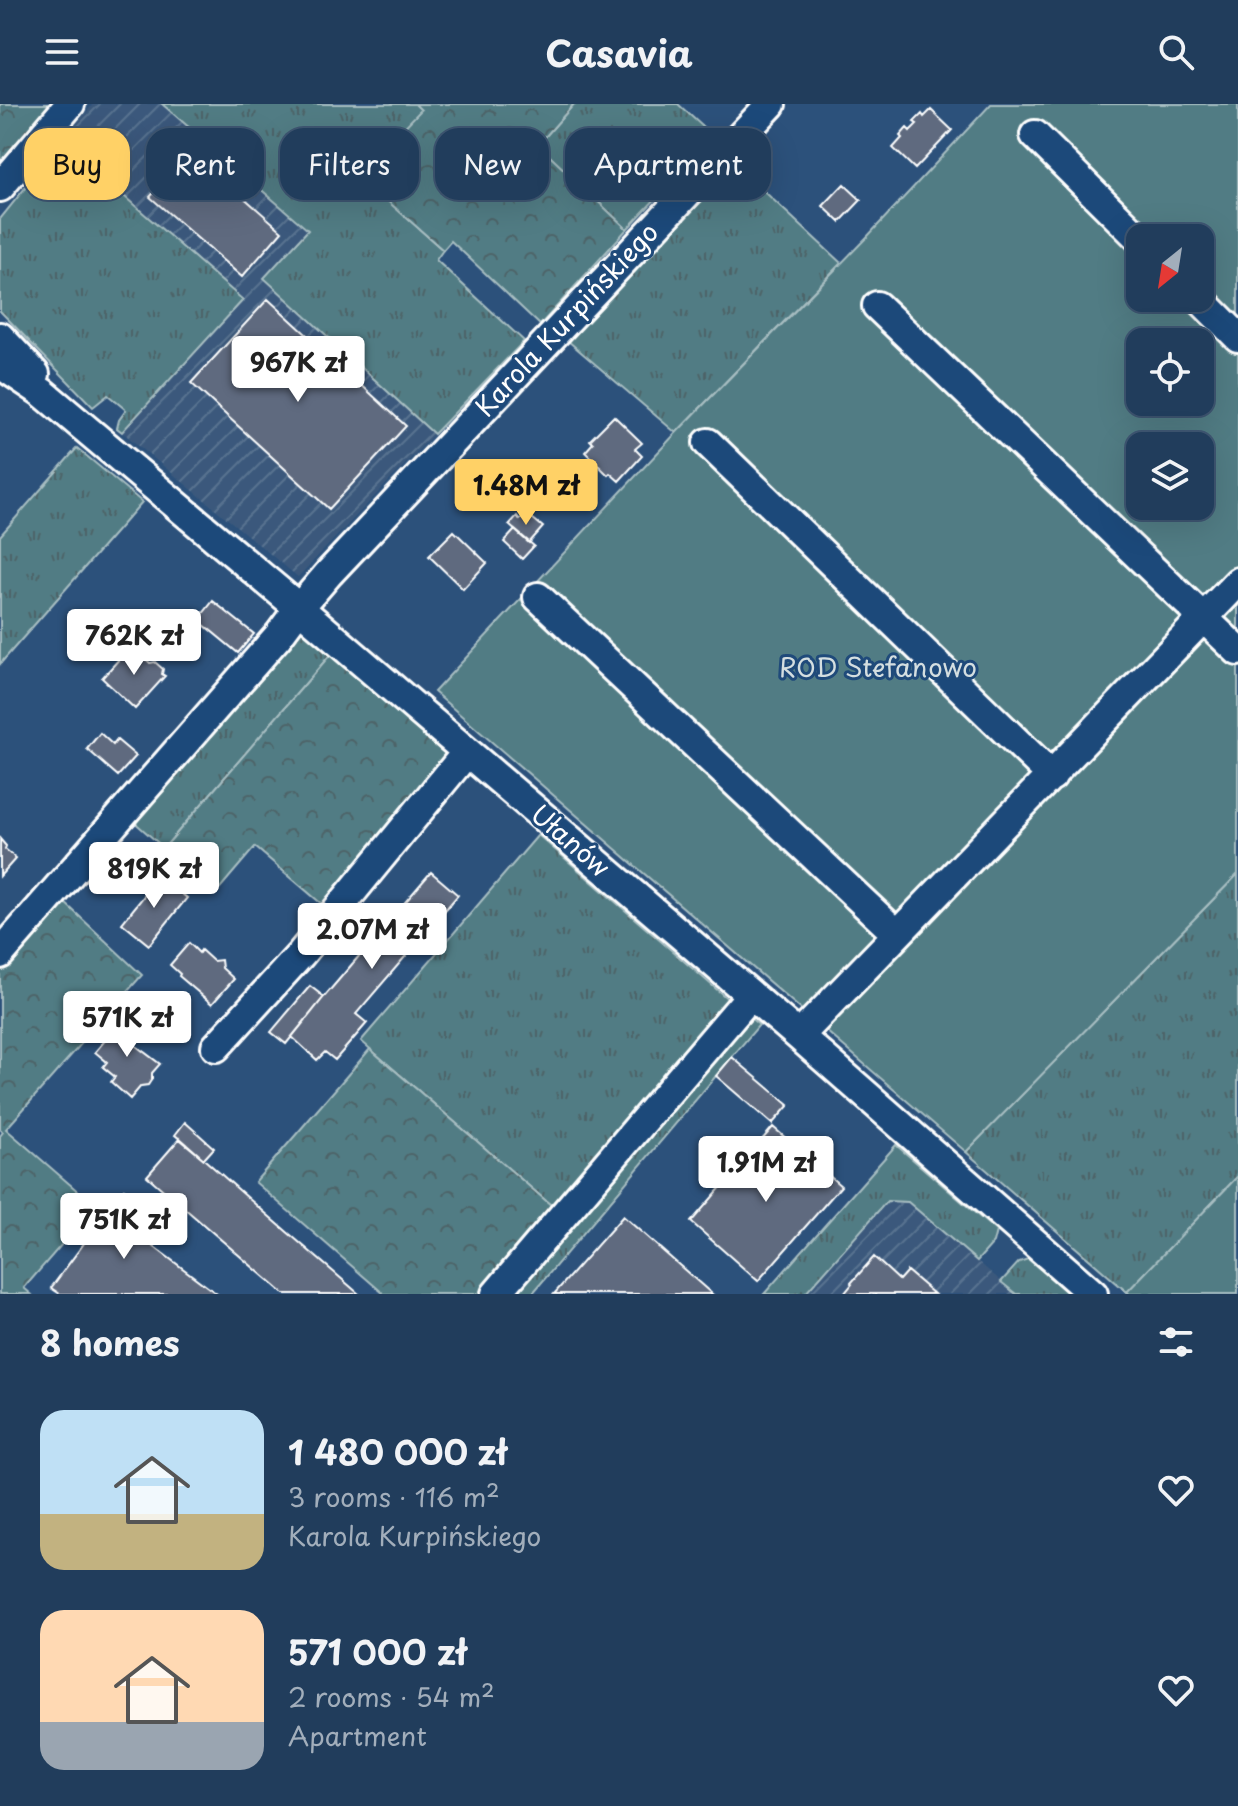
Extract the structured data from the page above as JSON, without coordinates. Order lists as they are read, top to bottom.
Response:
{
  "streets": {
    "street": ["Karola Kurpińskiego", "Ułanów"]
  },
  "crossings": [
    ["Karola Kurpińskiego", "Ułanów"]
  ],
  "parks": ["ROD Stefanowo"],
  "north": "bottom left",
  "page": {
    "header": "Casavia",
    "chip": [
      "Buy",
      "Rent",
      "Filters",
      "New",
      "Apartment"
    ],
    "price": [
      "967K zł",
      "1.48M zł",
      "762K zł",
      "819K zł",
      "2.07M zł",
      "571K zł",
      "1.91M zł",
      "751K zł"
    ],
    "heading": "8 homes",
    "list": [
      {
        "name": "1 480 000 zł",
        "note": "3 rooms · 116 m² · Karola Kurpińskiego"
      },
      {
        "name": "571 000 zł",
        "note": "2 rooms · 54 m² · Apartment"
      }
    ]
  }
}
